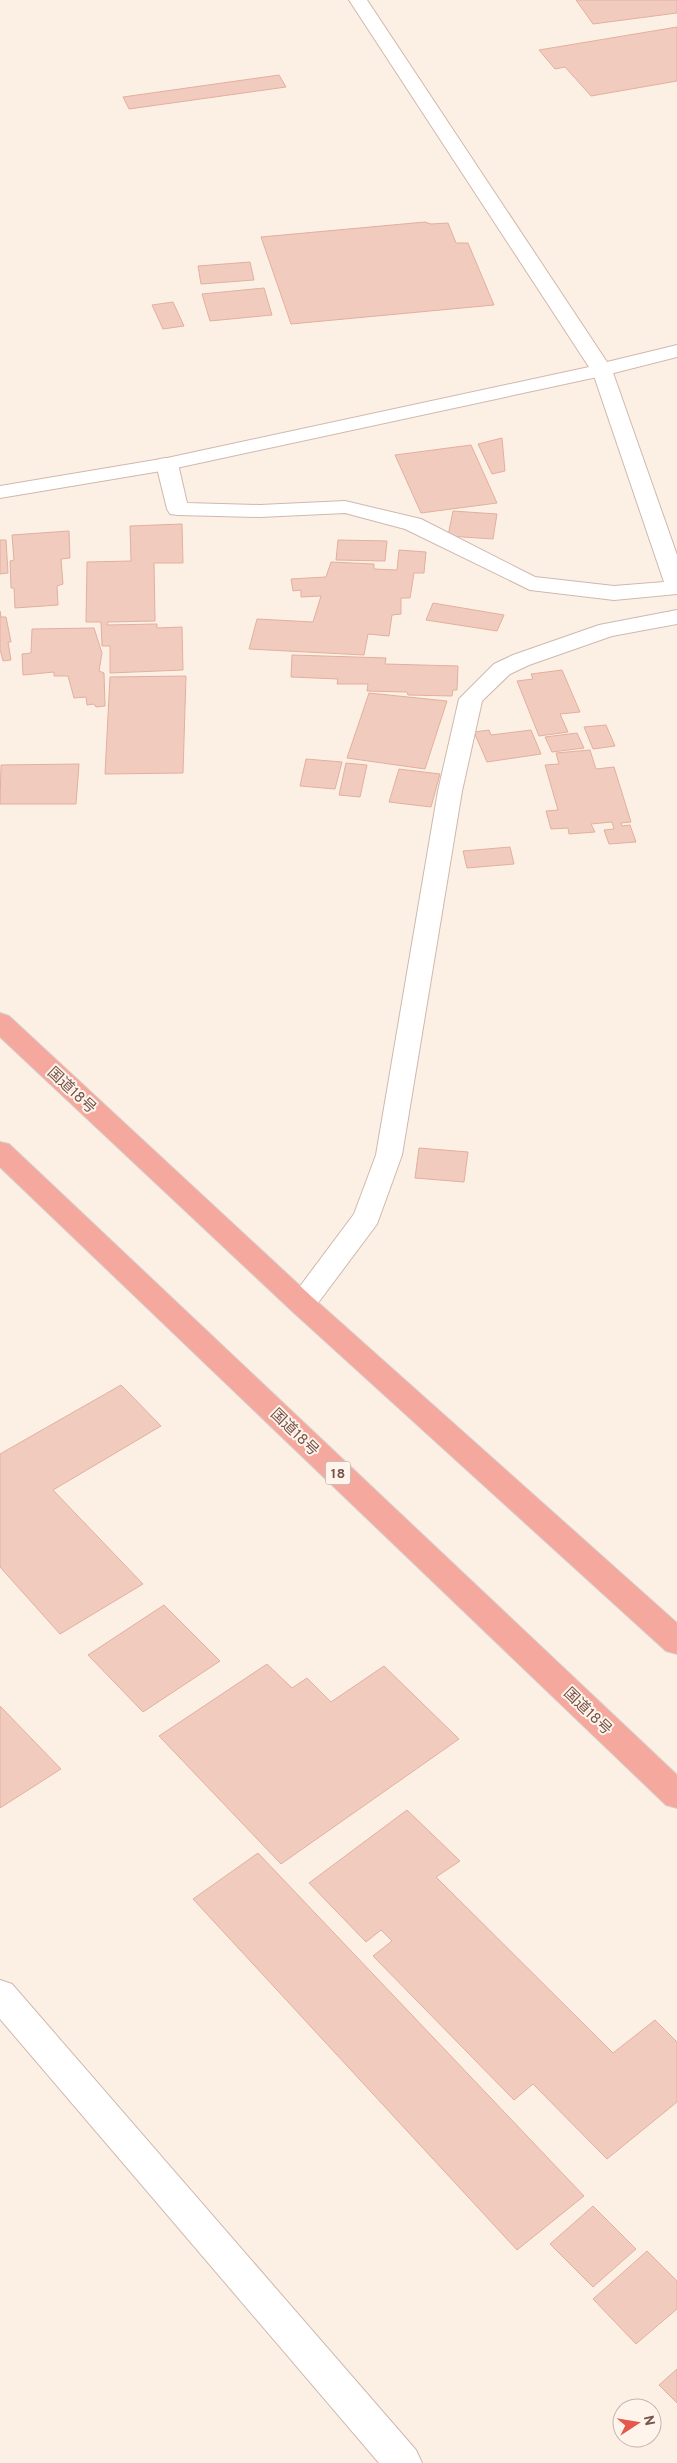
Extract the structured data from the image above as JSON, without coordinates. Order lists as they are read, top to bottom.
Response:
{
  "streets": {
    "highway": ["国道18号", "18"]
  },
  "north": "right"
}
